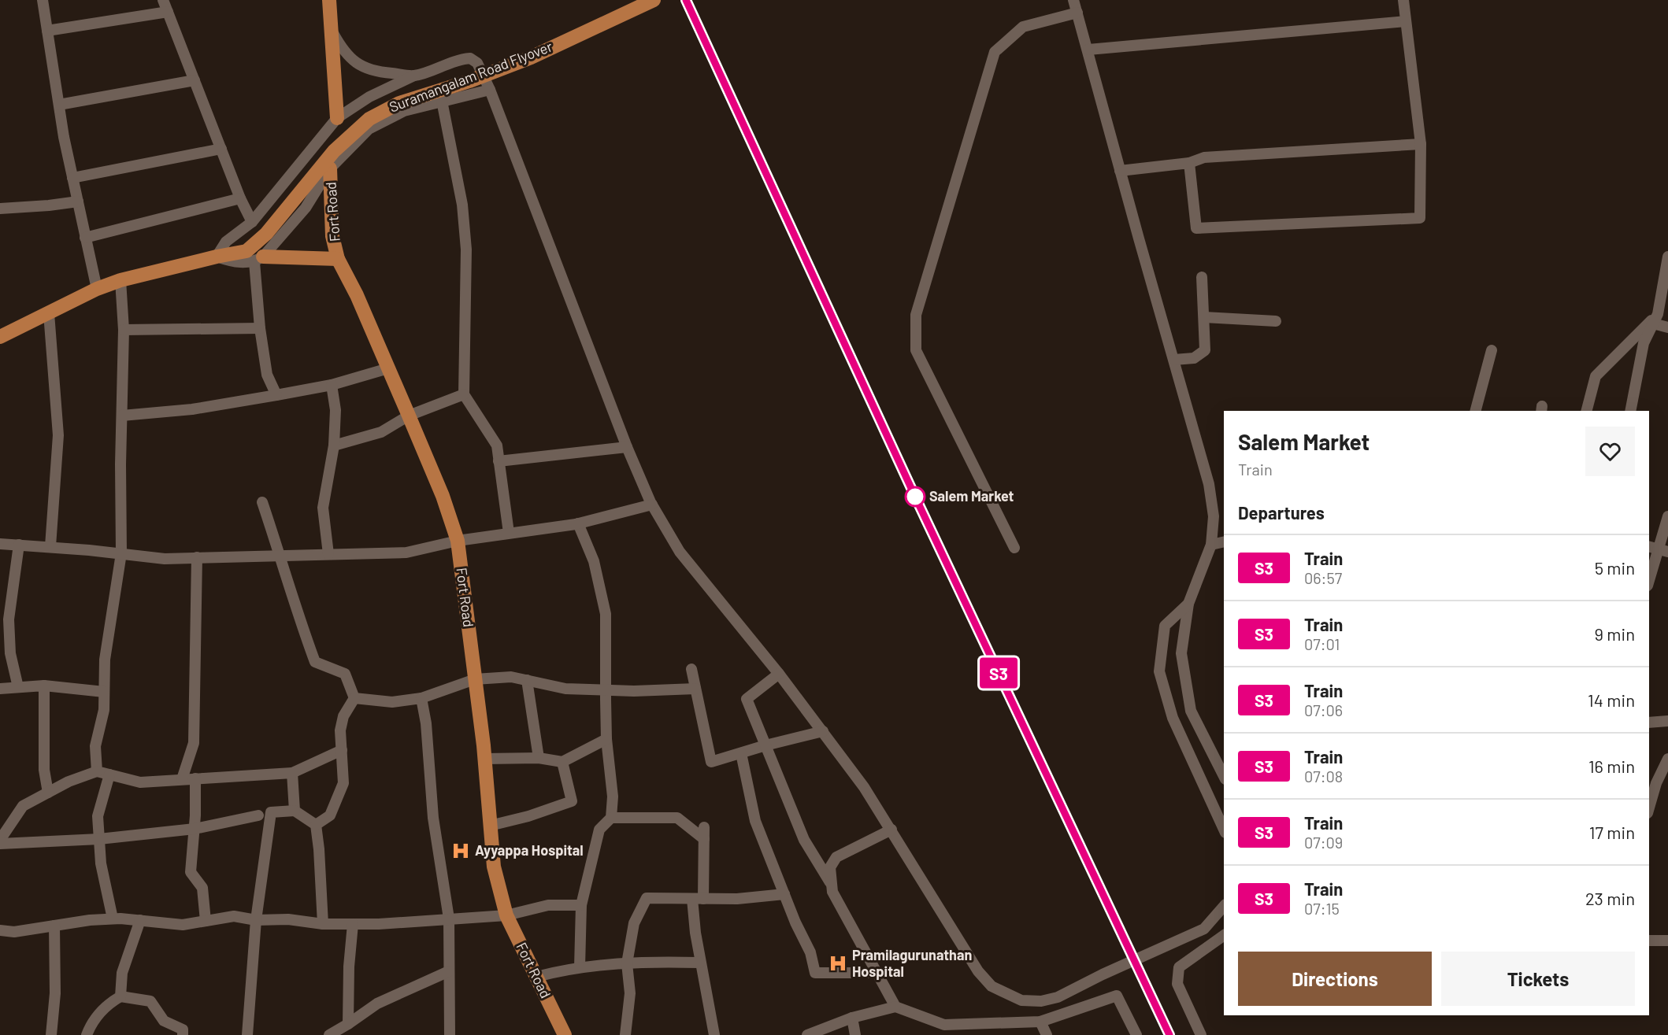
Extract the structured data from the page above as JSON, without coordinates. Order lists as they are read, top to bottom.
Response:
{
  "streets": {
    "main road": ["Suramangalam Road Flyover", "Fort Road"]
  },
  "places": {
    "other": ["Salem Market"],
    "hospital": ["Ayyappa Hospital", "Pramilagurunathan Hospital"]
  },
  "page": {
    "on_map": "S3",
    "heading": [
      ["Salem Market", "Train"],
      "Departures"
    ],
    "list": [
      {
        "mark": "S3",
        "name": "Train",
        "note": "06:57",
        "value": "5 min"
      },
      {
        "mark": "S3",
        "name": "Train",
        "note": "07:01",
        "value": "9 min"
      },
      {
        "mark": "S3",
        "name": "Train",
        "note": "07:06",
        "value": "14 min"
      },
      {
        "mark": "S3",
        "name": "Train",
        "note": "07:08",
        "value": "16 min"
      },
      {
        "mark": "S3",
        "name": "Train",
        "note": "07:09",
        "value": "17 min"
      },
      {
        "mark": "S3",
        "name": "Train",
        "note": "07:15",
        "value": "23 min"
      }
    ],
    "buttons": ["Directions", "Tickets"]
  }
}
